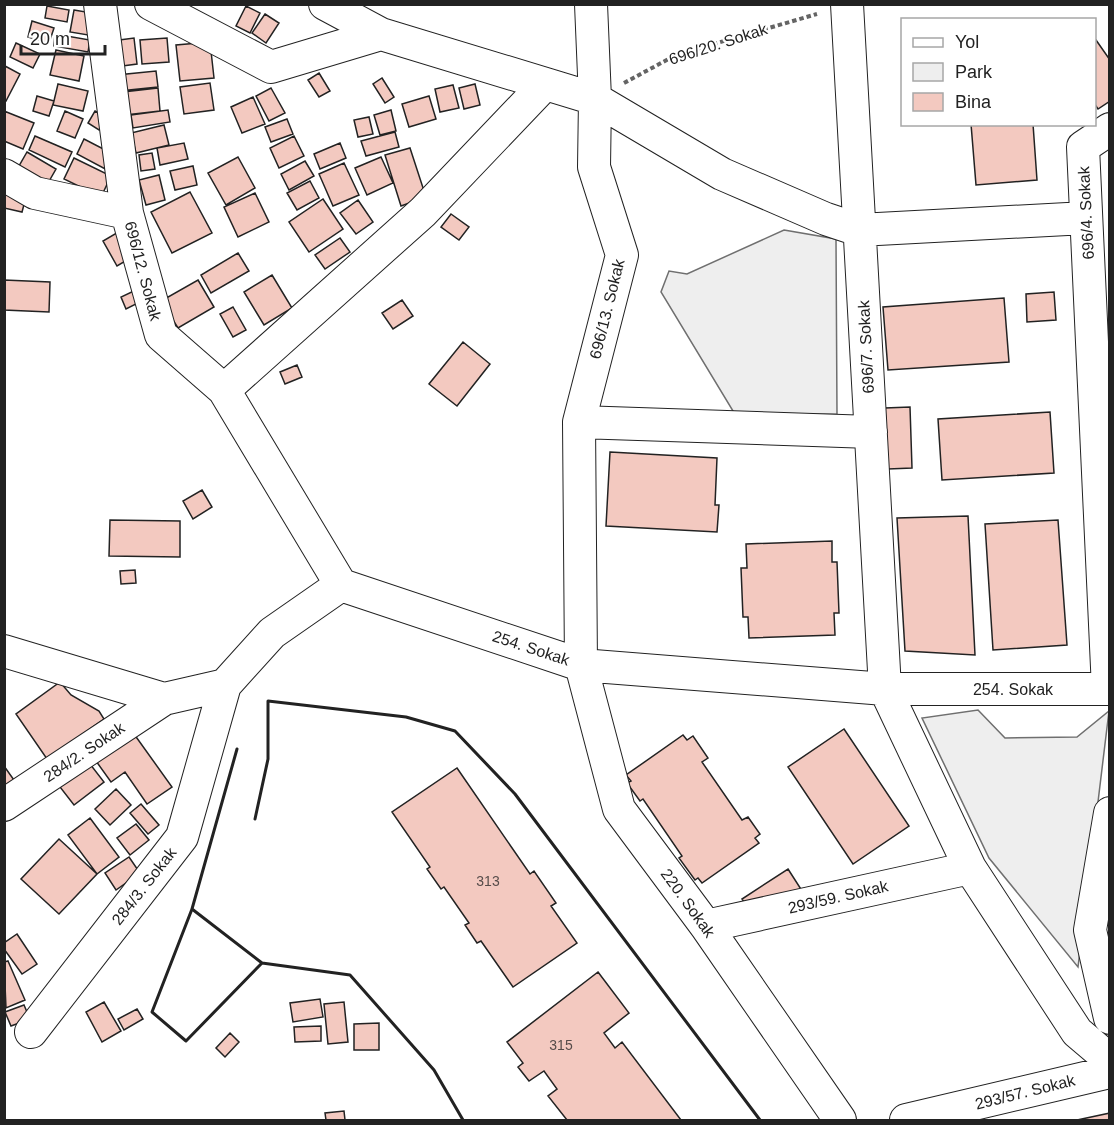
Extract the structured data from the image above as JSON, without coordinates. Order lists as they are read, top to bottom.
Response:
{
  "streets": {
    "street": [
      "696/4. Sokak",
      "696/12. Sokak",
      "696/13. Sokak",
      "696/7. Sokak",
      "254. Sokak",
      "284/2. Sokak",
      "284/3. Sokak",
      "293/59. Sokak",
      "220. Sokak",
      "293/57. Sokak"
    ],
    "path": ["696/20. Sokak"]
  },
  "crossings": [
    ["696/20. Sokak", "696/13. Sokak"],
    ["696/20. Sokak", "696/7. Sokak"],
    ["696/4. Sokak", "254. Sokak"],
    ["696/12. Sokak", "254. Sokak"],
    ["696/13. Sokak", "254. Sokak"],
    ["696/13. Sokak", "220. Sokak"],
    ["696/7. Sokak", "254. Sokak"],
    ["254. Sokak", "220. Sokak"],
    ["293/59. Sokak", "220. Sokak"]
  ],
  "house_numbers": ["313", "315"],
  "legend": ["Yol", "Park", "Bina"],
  "scale_bar": "20 m"
}
